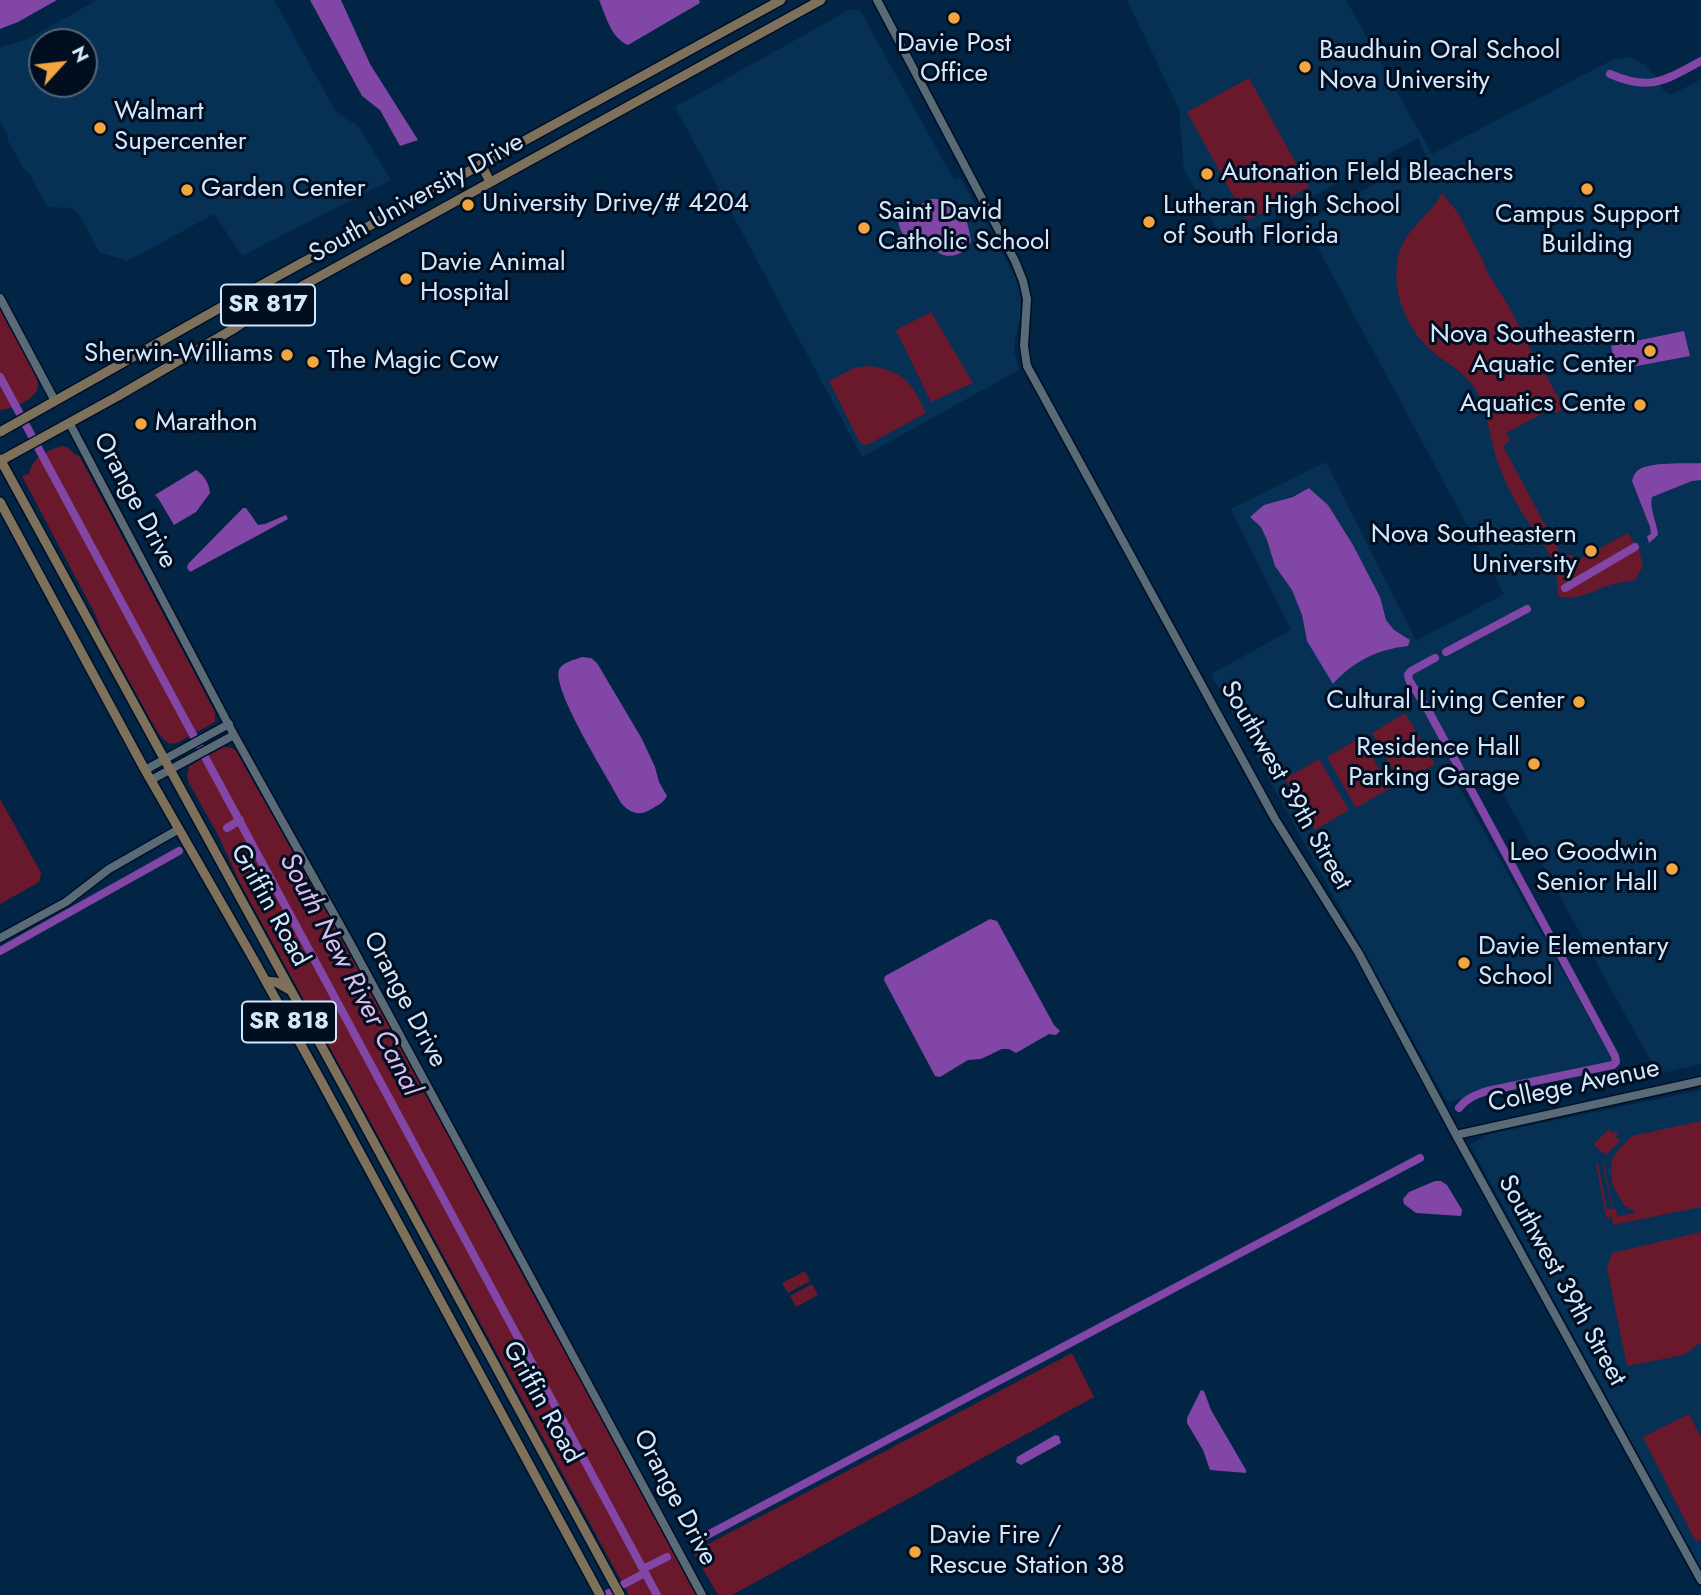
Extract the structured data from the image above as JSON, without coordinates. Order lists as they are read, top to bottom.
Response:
{
  "streets": {
    "main road": [
      "South University Drive",
      "SR 817",
      "Griffin Road",
      "SR 818"
    ],
    "street": ["Orange Drive", "Southwest 39th Street", "College Avenue"]
  },
  "crossings": [
    ["South University Drive", "Orange Drive"],
    ["South University Drive", "Griffin Road"],
    ["Southwest 39th Street", "College Avenue"]
  ],
  "water": ["South New River Canal"],
  "places": [
    "Davie Post Office",
    "Baudhuin Oral School Nova University",
    "Walmart Supercenter",
    "Autonation FIeld Bleachers",
    "Campus Support Building",
    "Garden Center",
    "University Drive/# 4204",
    "Lutheran High School of South Florida",
    "Saint David Catholic School",
    "Davie Animal Hospital",
    "Nova Southeastern Aquatic Center",
    "Sherwin-Williams",
    "The Magic Cow",
    "Aquatics Cente",
    "Marathon",
    "Nova Southeastern University",
    "Cultural Living Center",
    "Residence Hall Parking Garage",
    "Leo Goodwin Senior Hall",
    "Davie Elementary School",
    "Davie Fire / Rescue Station 38"
  ],
  "north": "top right"
}
